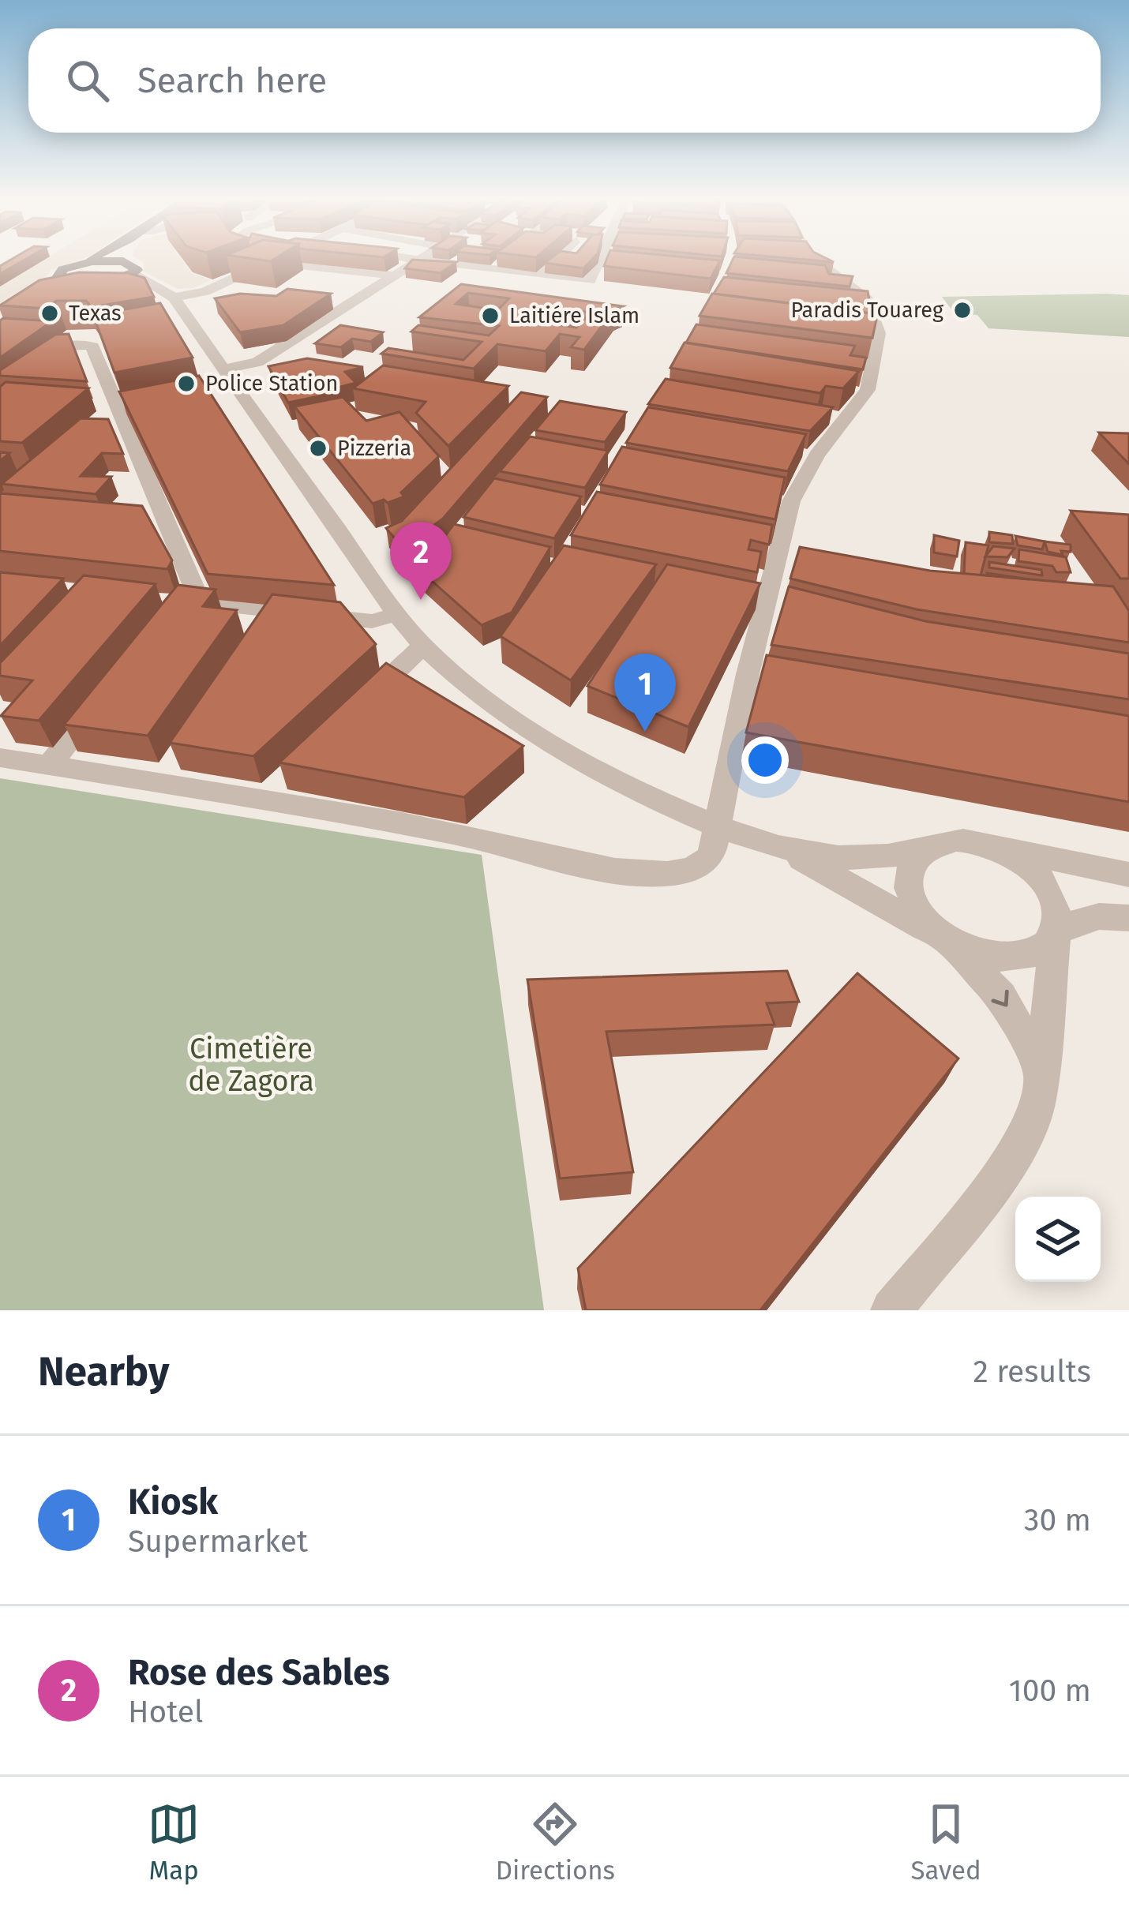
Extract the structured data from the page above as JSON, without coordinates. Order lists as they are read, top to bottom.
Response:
{
  "parks": ["Cimetière de Zagora"],
  "places": [
    "Paradis Touareg",
    "Texas",
    "Laitiére Islam",
    "Police Station",
    "Pizzeria"
  ],
  "page": {
    "search": "Search here",
    "pins": ["2", "1"],
    "heading": ["Nearby", "2 results"],
    "list": [
      {
        "mark": "1",
        "name": "Kiosk",
        "note": "Supermarket",
        "value": "30 m"
      },
      {
        "mark": "2",
        "name": "Rose des Sables",
        "note": "Hotel",
        "value": "100 m"
      }
    ],
    "nav": ["Map", "Directions", "Saved"]
  }
}
